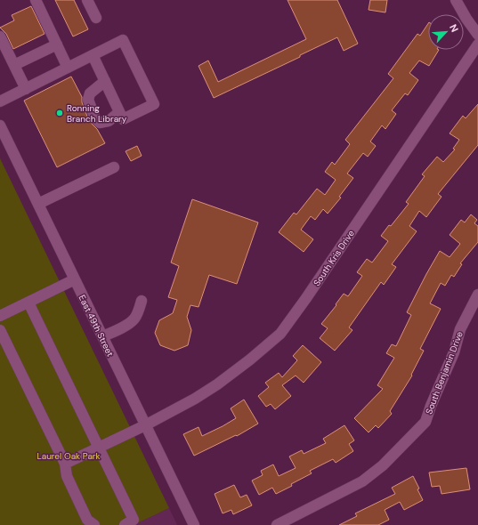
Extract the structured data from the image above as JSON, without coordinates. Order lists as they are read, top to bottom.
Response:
{
  "streets": {
    "street": ["South Kris Drive", "East 49th Street", "South Benjamin Drive"]
  },
  "crossings": [
    ["South Kris Drive", "East 49th Street"]
  ],
  "parks": ["Laurel Oak Park"],
  "places": ["Ronning Branch Library"],
  "north": "top right"
}
